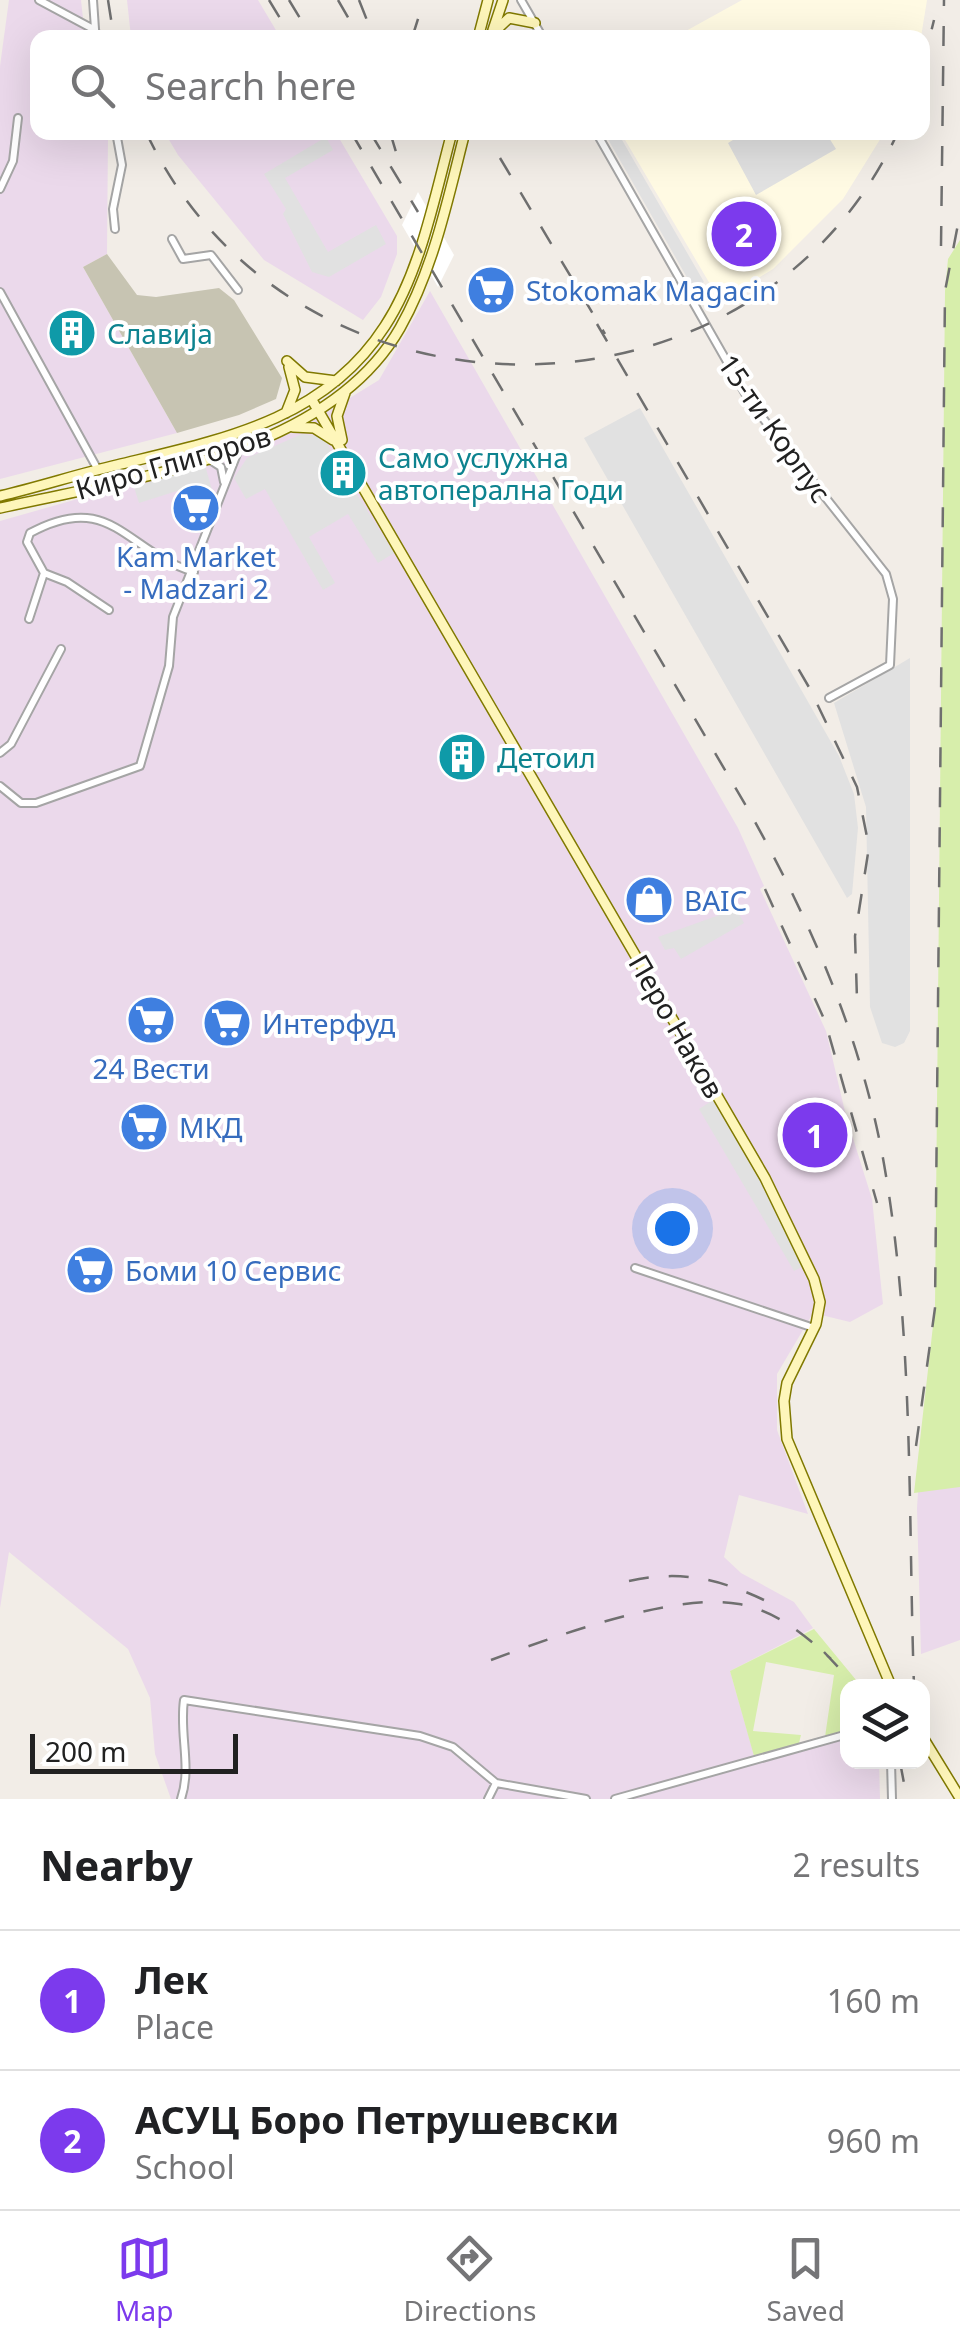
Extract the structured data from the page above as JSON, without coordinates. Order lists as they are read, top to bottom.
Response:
{
  "streets": {
    "street": ["15-ти Корпус", "Киро Глигоров", "Перо Наков"]
  },
  "crossings": [
    ["Киро Глигоров", "Перо Наков"]
  ],
  "places": {
    "supermarket": [
      "Stokomak Magacin",
      "Kam Market - Madzari 2",
      "24 Вести",
      "Интерфуд",
      "МКД",
      "Боми 10 Сервис"
    ],
    "building": ["Славија", "Само услужна автоперална Годи", "Детоил"],
    "shop": ["BAIC"]
  },
  "scale_bar": "200 m",
  "page": {
    "search": "Search here",
    "pins": ["2", "1"],
    "scale": "200 m",
    "heading": ["Nearby", "2 results"],
    "list": [
      {
        "mark": "1",
        "name": "Лек",
        "note": "Place",
        "value": "160 m"
      },
      {
        "mark": "2",
        "name": "АСУЦ Боро Петрушевски",
        "note": "School",
        "value": "960 m"
      }
    ],
    "nav": ["Map", "Directions", "Saved"]
  }
}
